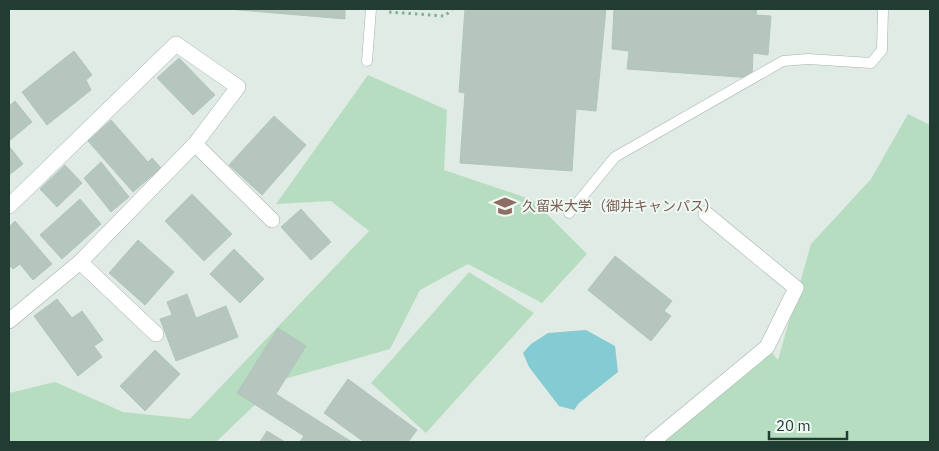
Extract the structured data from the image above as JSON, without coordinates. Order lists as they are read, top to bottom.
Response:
{
  "places": {
    "school or university": ["久留米大学（御井キャンパス）"]
  },
  "scale_bar": "20 m"
}
